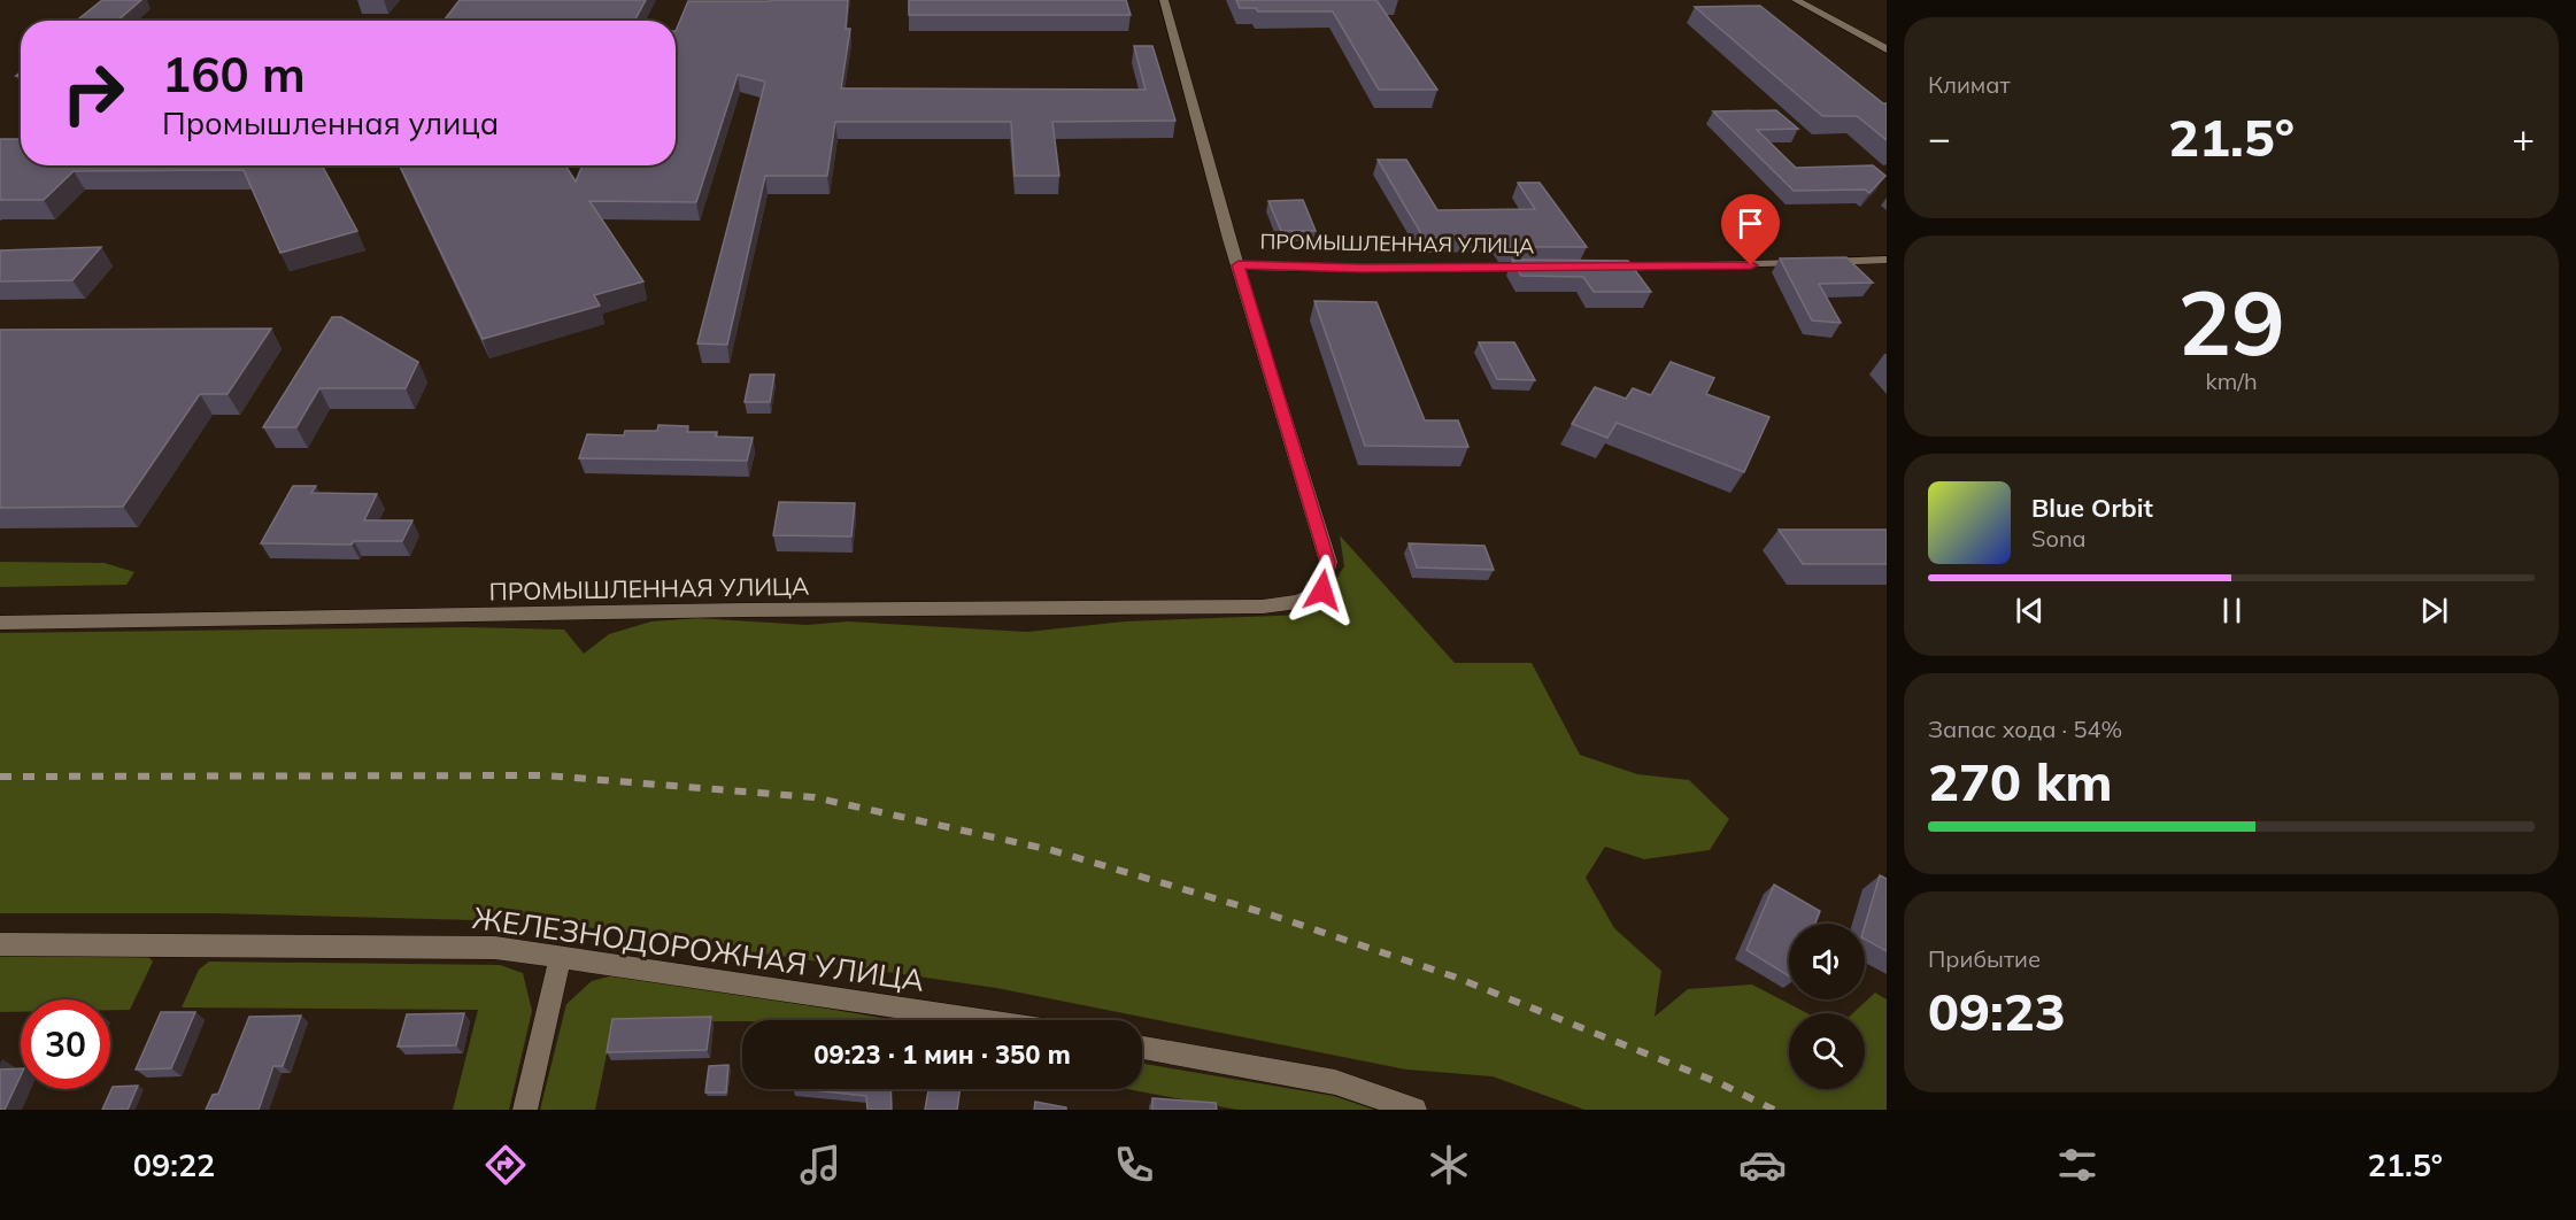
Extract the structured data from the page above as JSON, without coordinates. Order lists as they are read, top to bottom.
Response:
{
  "streets": {
    "street": ["ПРОМЫШЛЕННАЯ УЛИЦА", "ЖЕЛЕЗНОДОРОЖНАЯ УЛИЦА"]
  },
  "page": {
    "tile": [
      "Климат",
      ["29", "km/h"],
      ["Запас хода · 54%", "270 km"],
      ["Прибытие", "09:23"]
    ],
    "turn": ["160 m", "Промышленная улица"],
    "heat": ["−", "21.5°", "+"],
    "song": ["Blue Orbit", "Sona"],
    "limit": "30",
    "trip": "09:23 · 1 мин · 350 m",
    "tabs": ["09:22", "21.5°"]
  }
}
